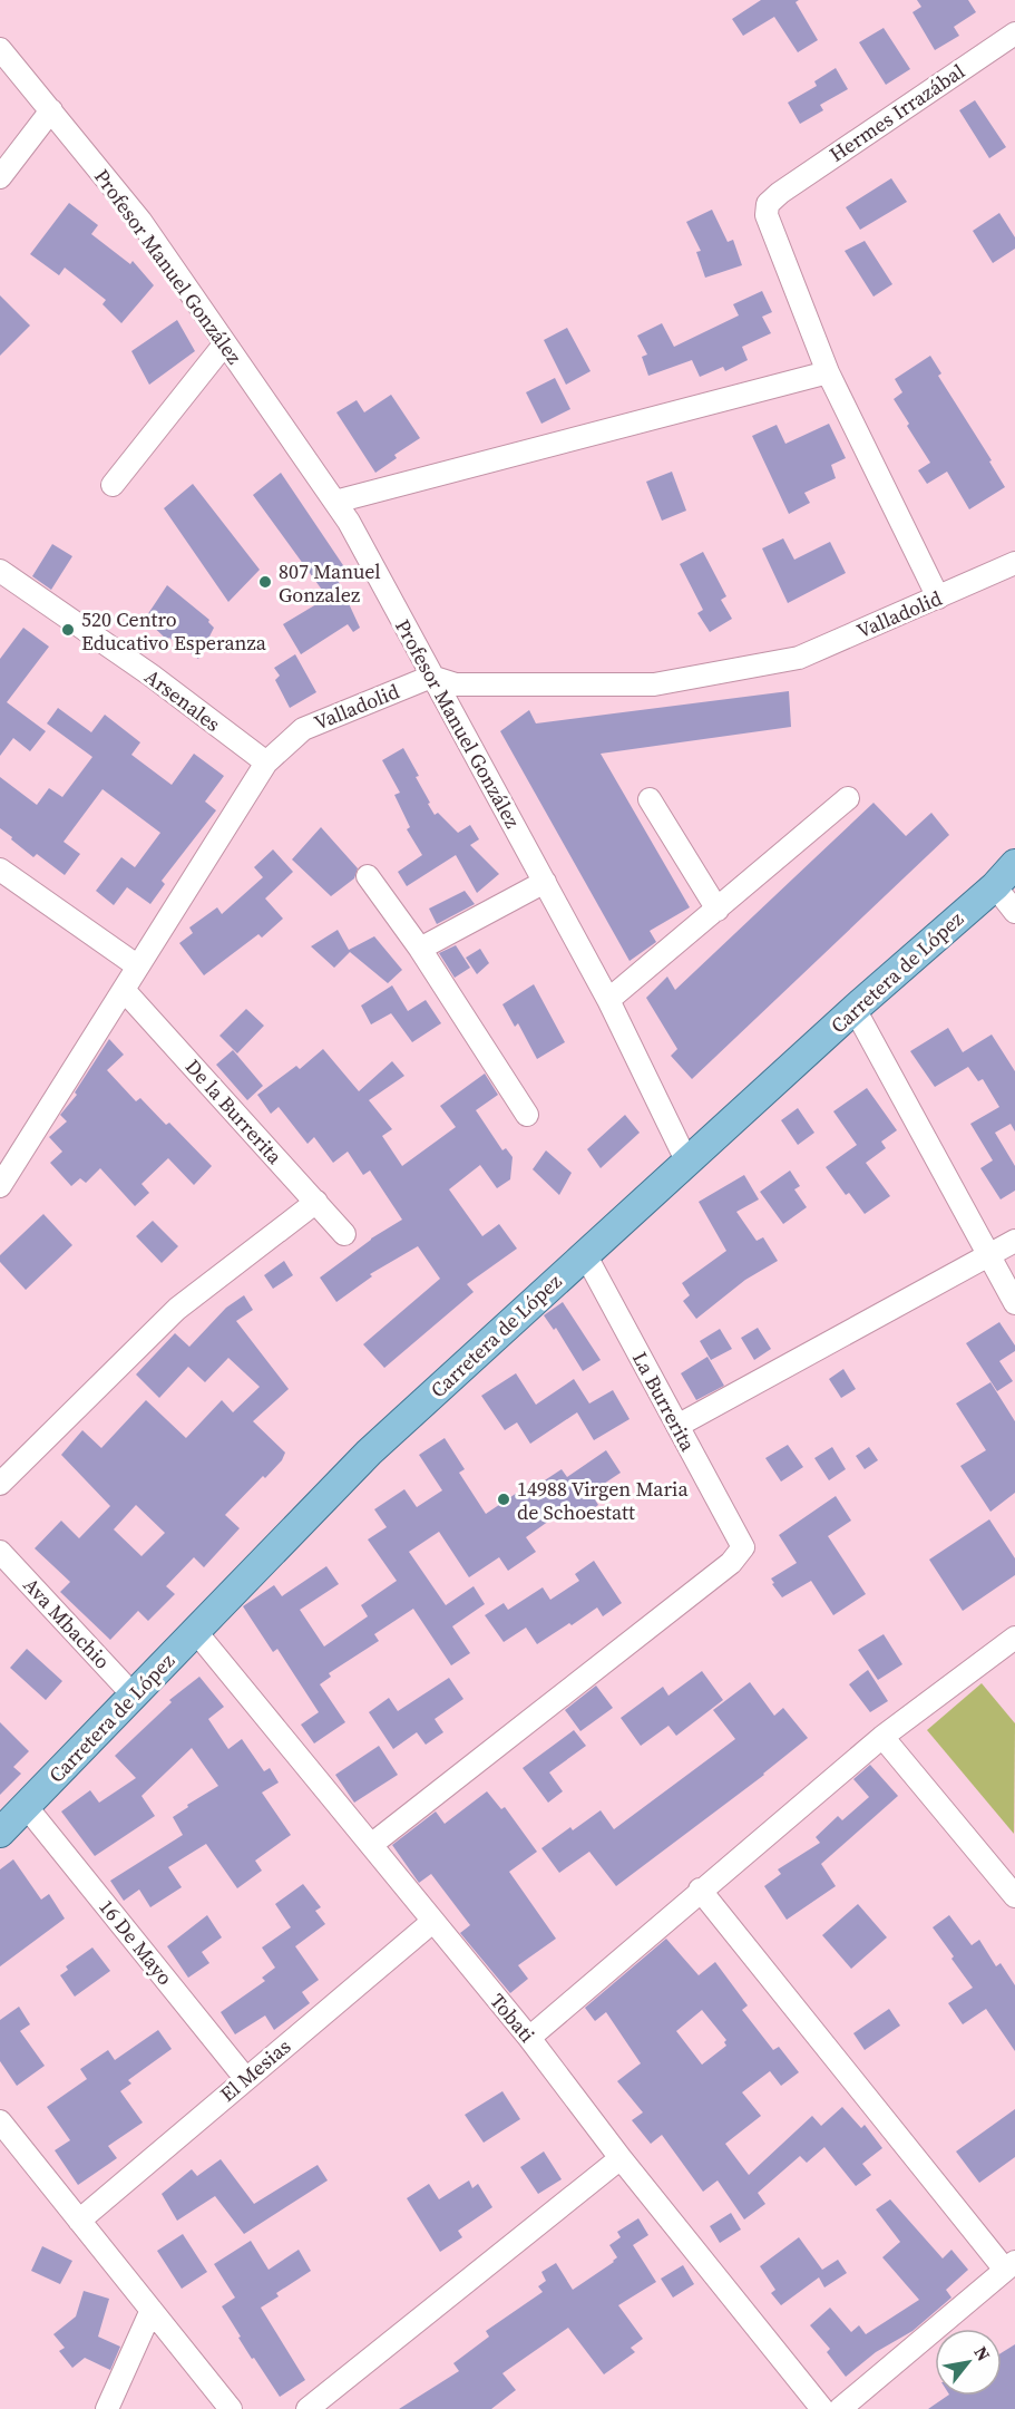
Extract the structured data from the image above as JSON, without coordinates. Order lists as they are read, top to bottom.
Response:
{
  "streets": {
    "main road": ["Carretera de López"],
    "street": [
      "Hermes Irrazábal",
      "Profesor Manuel González",
      "Valladolid",
      "Arsenales",
      "De la Burrerita",
      "La Burrerita",
      "Ava Mbachio",
      "16 De Mayo",
      "Tobati",
      "El Mesias"
    ]
  },
  "crossings": [
    ["Profesor Manuel González", "Valladolid"],
    ["Profesor Manuel González", "Carretera de López"],
    ["Valladolid", "Arsenales"],
    ["Valladolid", "De la Burrerita"],
    ["Carretera de López", "La Burrerita"],
    ["Carretera de López", "Ava Mbachio"],
    ["Carretera de López", "16 De Mayo"],
    ["Carretera de López", "Tobati"],
    ["La Burrerita", "Tobati"],
    ["16 De Mayo", "El Mesias"],
    ["Tobati", "El Mesias"]
  ],
  "places": ["807 Manuel Gonzalez", "520 Centro Educativo Esperanza", "14988 Virgen Maria de Schoestatt"],
  "north": "top right"
}
